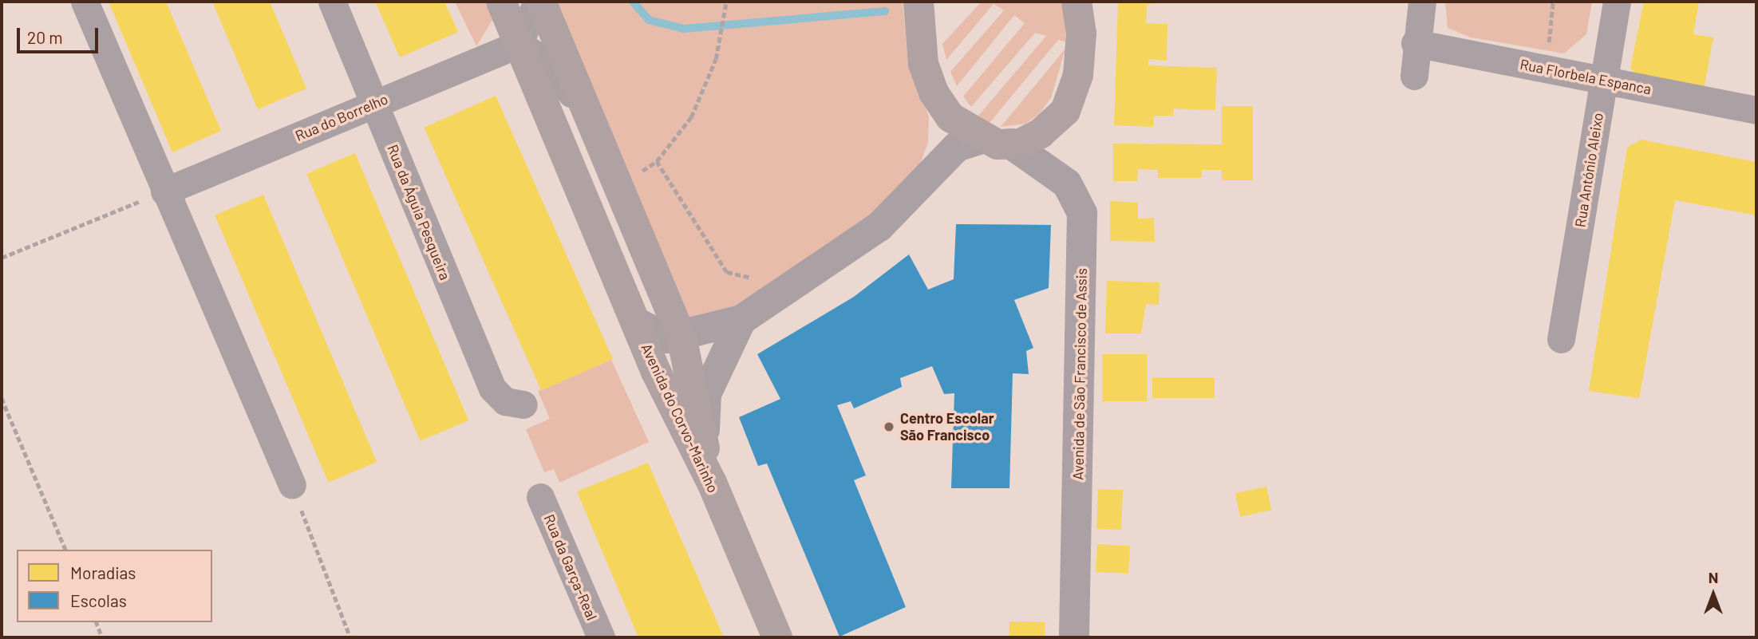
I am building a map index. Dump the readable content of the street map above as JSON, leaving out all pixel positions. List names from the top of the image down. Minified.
{"streets":{"main road":["Avenida de São Francisco de Assis","Avenida do Corvo-Marinho"],"street":["Rua Florbela Espanca","Rua do Borrelho","Rua António Aleixo","Rua da Águia Pesqueira","Rua da Garça-Real"]},"crossings":[["Rua Florbela Espanca","Rua António Aleixo"],["Rua do Borrelho","Rua da Águia Pesqueira"],["Rua do Borrelho","Avenida do Corvo-Marinho"]],"places":["Centro Escolar São Francisco"],"legend":["Moradias","Escolas"],"scale_bar":"20 m","north":"top"}
